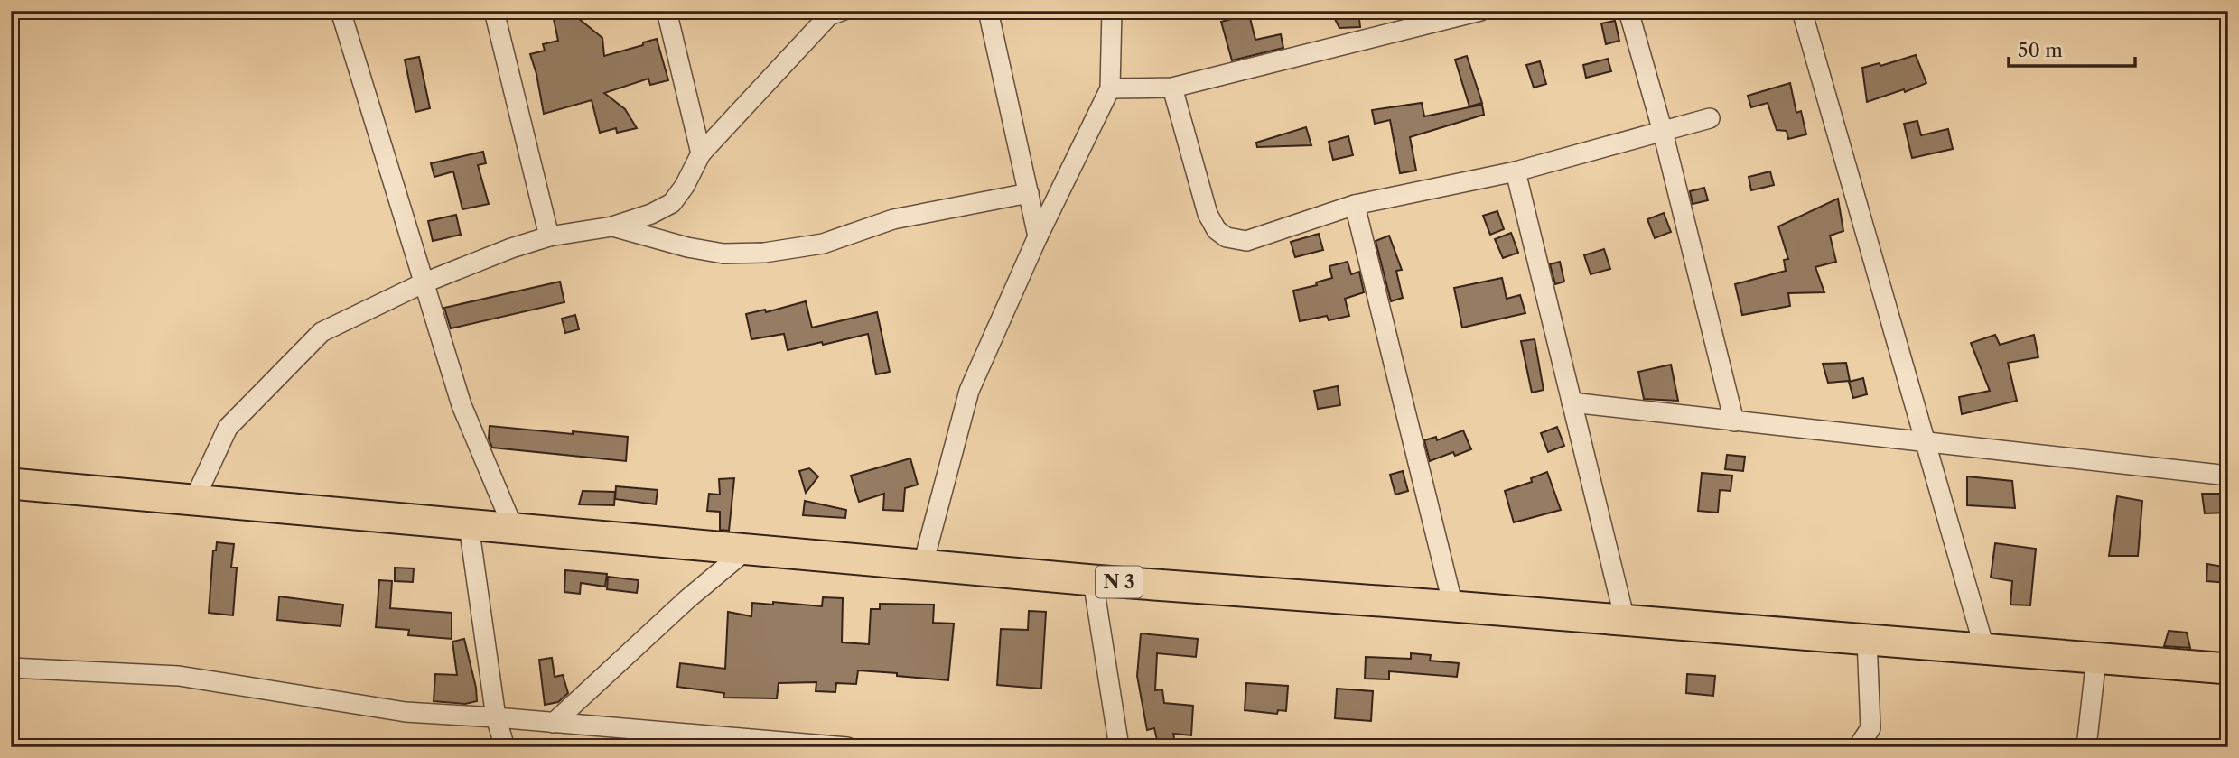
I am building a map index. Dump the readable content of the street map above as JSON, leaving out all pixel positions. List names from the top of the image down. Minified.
{"streets":{"main road":["N 3"]},"scale_bar":"50 m"}
